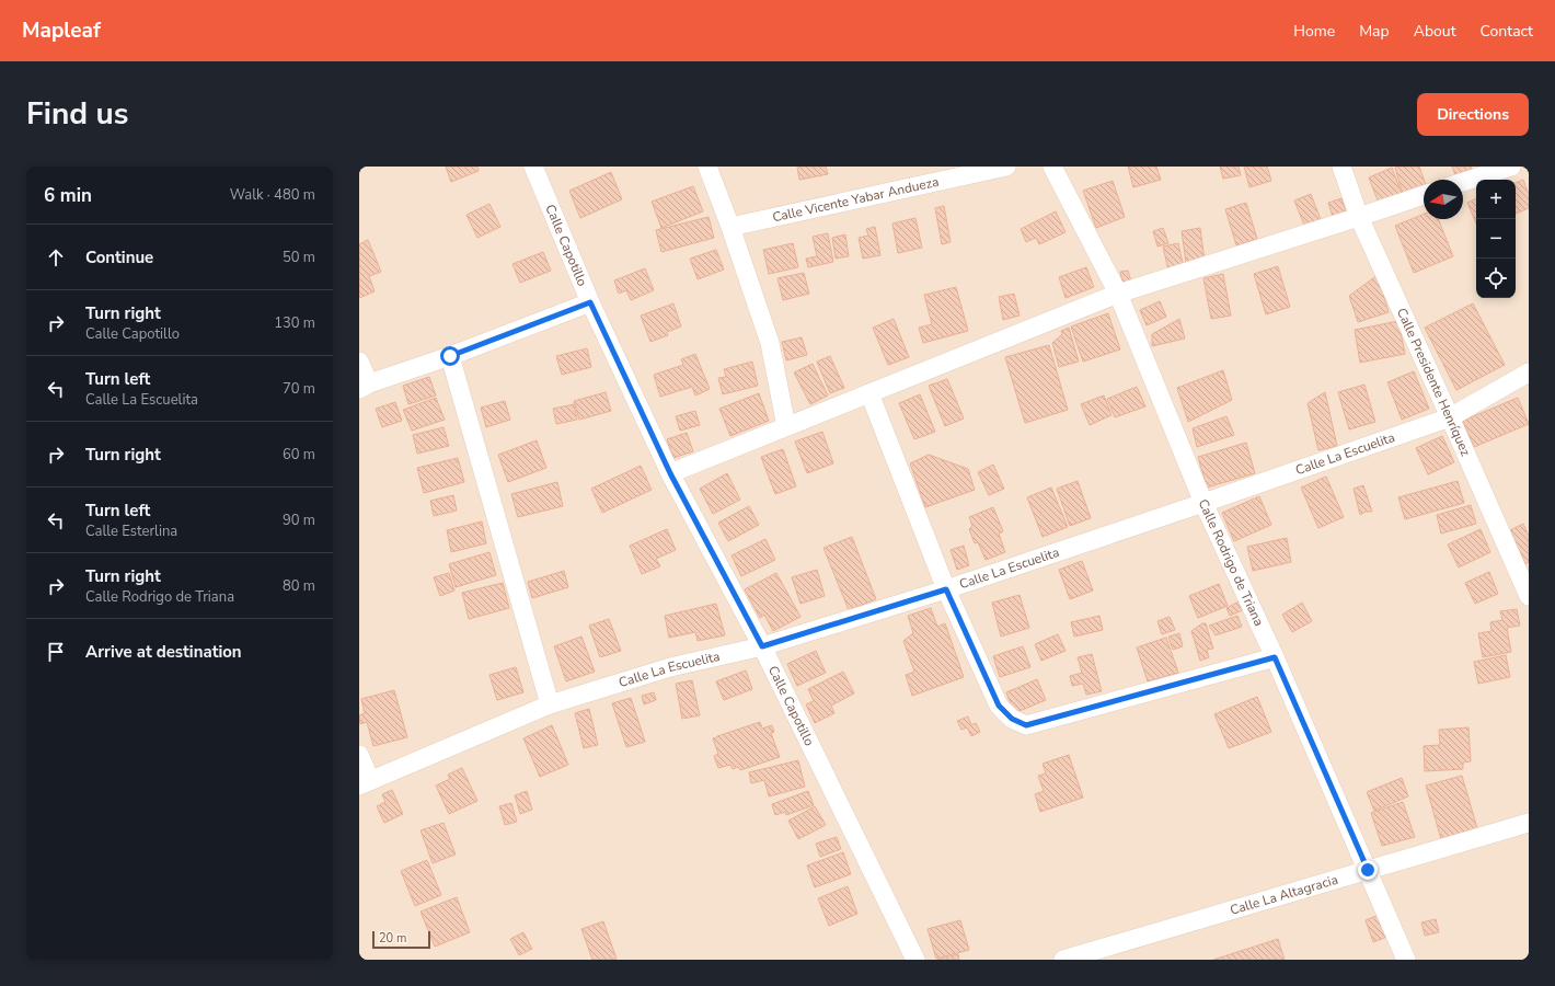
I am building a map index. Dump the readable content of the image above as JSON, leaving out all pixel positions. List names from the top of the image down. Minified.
{"streets":{"street":["Calle Vicente Yabar Andueza","Calle Capotillo","Calle Presidente Henríquez","Calle La Escuelita","Calle Rodrigo de Triana","Calle La Altagracia"]},"crossings":[["Calle Capotillo","Calle La Escuelita"],["Calle Presidente Henríquez","Calle La Escuelita"],["Calle La Escuelita","Calle Rodrigo de Triana"],["Calle Rodrigo de Triana","Calle La Altagracia"]],"scale_bar":"20 m","north":"left","page":{"header":"Mapleaf","nav":["Home","Map","About","Contact"],"title":"Find us","buttons":"Directions","heading":["6 min","Walk · 480 m"],"map_buttons":["+","−"],"list":[["Continue","50 m"],["Turn right","Calle Capotillo","130 m"],["Turn left","Calle La Escuelita","70 m"],["Turn right","60 m"],["Turn left","Calle Esterlina","90 m"],["Turn right","Calle Rodrigo de Triana","80 m"],"Arrive at destination"],"scale":"20 m"}}
